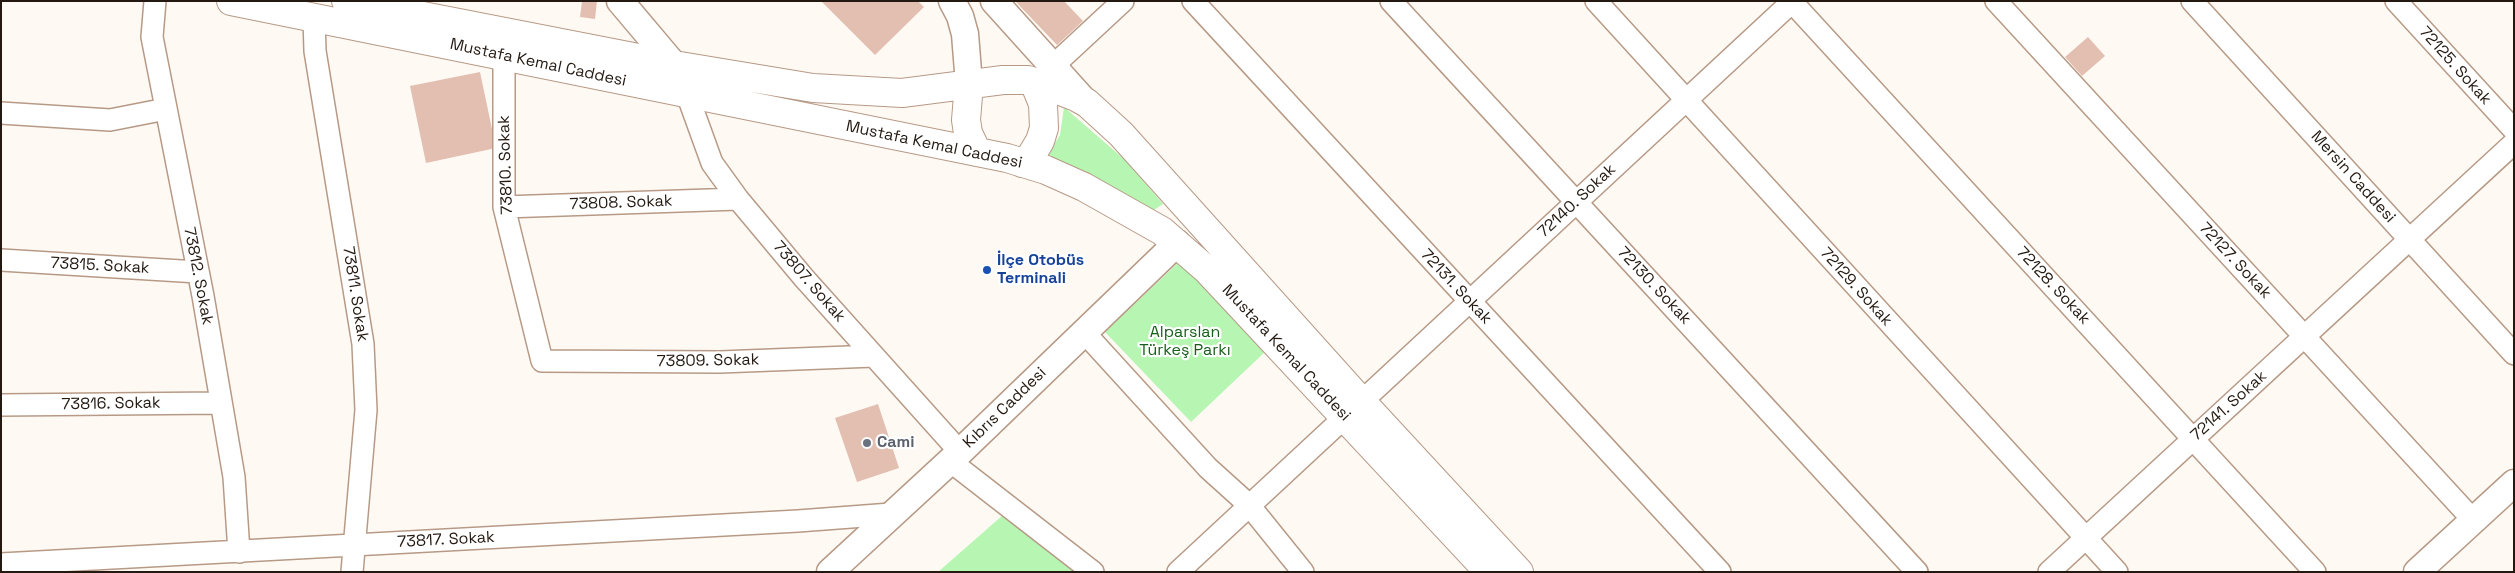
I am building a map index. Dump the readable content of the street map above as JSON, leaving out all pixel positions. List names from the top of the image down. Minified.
{"streets":{"main road":["Mustafa Kemal Caddesi"],"street":["72125. Sokak","73810. Sokak","Mersin Caddesi","72140. Sokak","73808. Sokak","72127. Sokak","73815. Sokak","73812. Sokak","73807. Sokak","72130. Sokak","72128. Sokak","72131. Sokak","72129. Sokak","73811. Sokak","73809. Sokak","73816. Sokak","72141. Sokak","Kıbrıs Caddesi","73817. Sokak"]},"crossings":[["Mustafa Kemal Caddesi","73810. Sokak"],["Mustafa Kemal Caddesi","72140. Sokak"],["Mustafa Kemal Caddesi","73807. Sokak"],["Mustafa Kemal Caddesi","73811. Sokak"],["Mustafa Kemal Caddesi","Kıbrıs Caddesi"],["73810. Sokak","73808. Sokak"],["73810. Sokak","73809. Sokak"],["Mersin Caddesi","72141. Sokak"],["72140. Sokak","72130. Sokak"],["72140. Sokak","72128. Sokak"],["72140. Sokak","72131. Sokak"],["72140. Sokak","72129. Sokak"],["73808. Sokak","73807. Sokak"],["72127. Sokak","72141. Sokak"],["73815. Sokak","73812. Sokak"],["73812. Sokak","73816. Sokak"],["73812. Sokak","73817. Sokak"],["73807. Sokak","73809. Sokak"],["73807. Sokak","Kıbrıs Caddesi"],["72128. Sokak","72141. Sokak"],["72129. Sokak","72141. Sokak"],["73811. Sokak","73817. Sokak"],["Kıbrıs Caddesi","73817. Sokak"]],"parks":["Alparslan Türkeş Parkı"],"places":["İlçe Otobüs Terminali","Cami"]}
